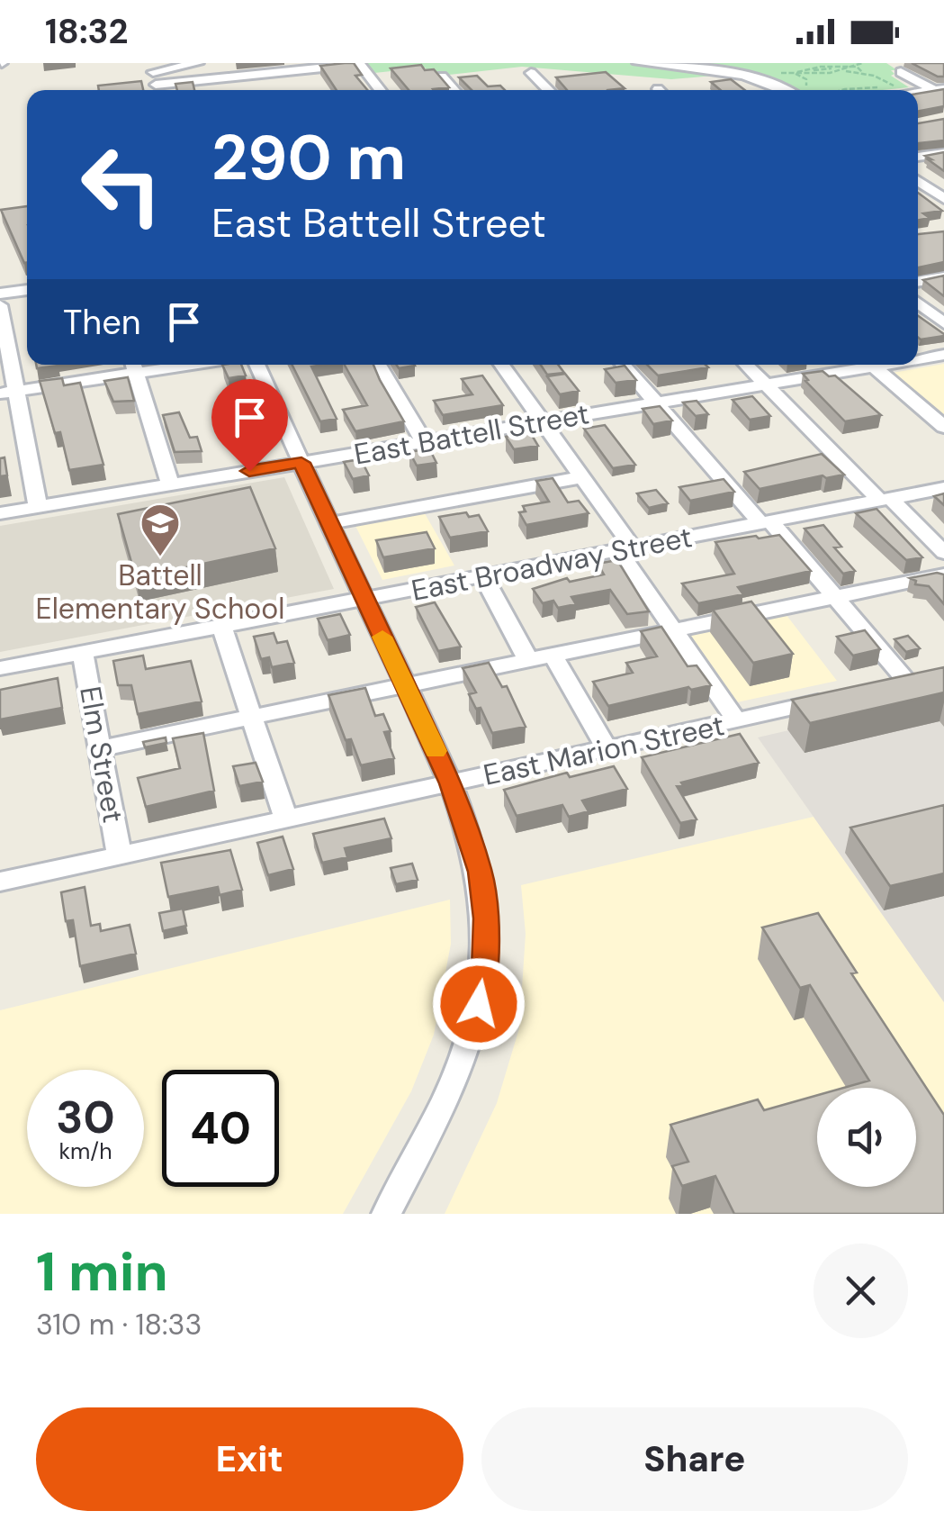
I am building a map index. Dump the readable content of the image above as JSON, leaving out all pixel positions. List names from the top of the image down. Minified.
{"streets":{"street":["East Battell Street","East Broadway Street","East Marion Street","Elm Street"]},"crossings":[["East Broadway Street","Elm Street"],["East Marion Street","Elm Street"]],"places":{"school or university":["Battell Elementary School"]},"page":{"status":"18:32","turn":["290 m","East Battell Street"],"then":"Then","speed":"30 km/h","limit":"40","heading":["1 min","310 m · 18:33"],"buttons":["Exit","Share"]}}
